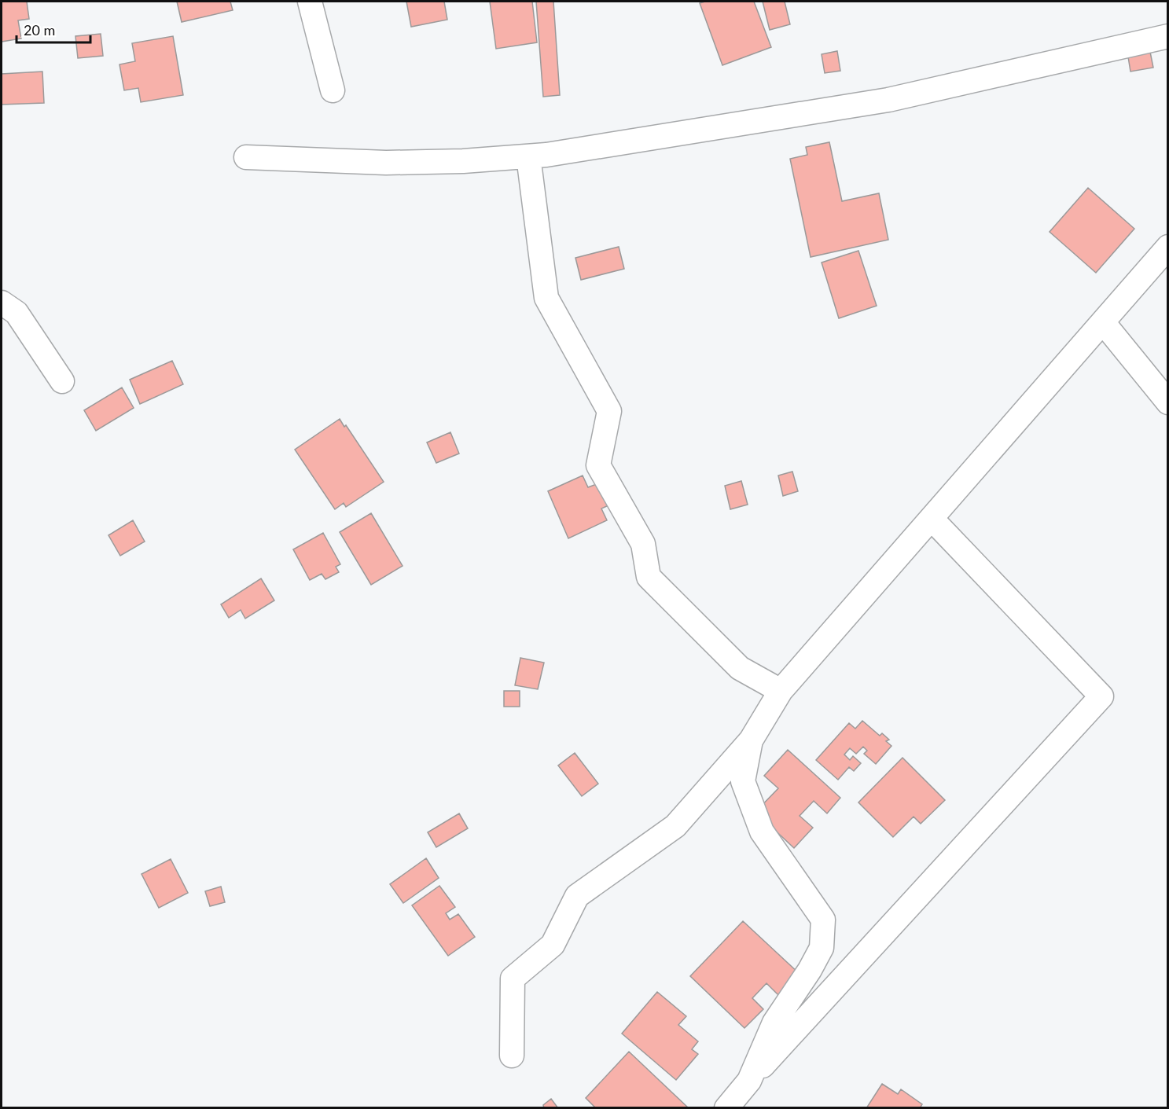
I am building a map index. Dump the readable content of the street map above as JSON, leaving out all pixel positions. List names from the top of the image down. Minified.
{"scale_bar":"20 m"}
